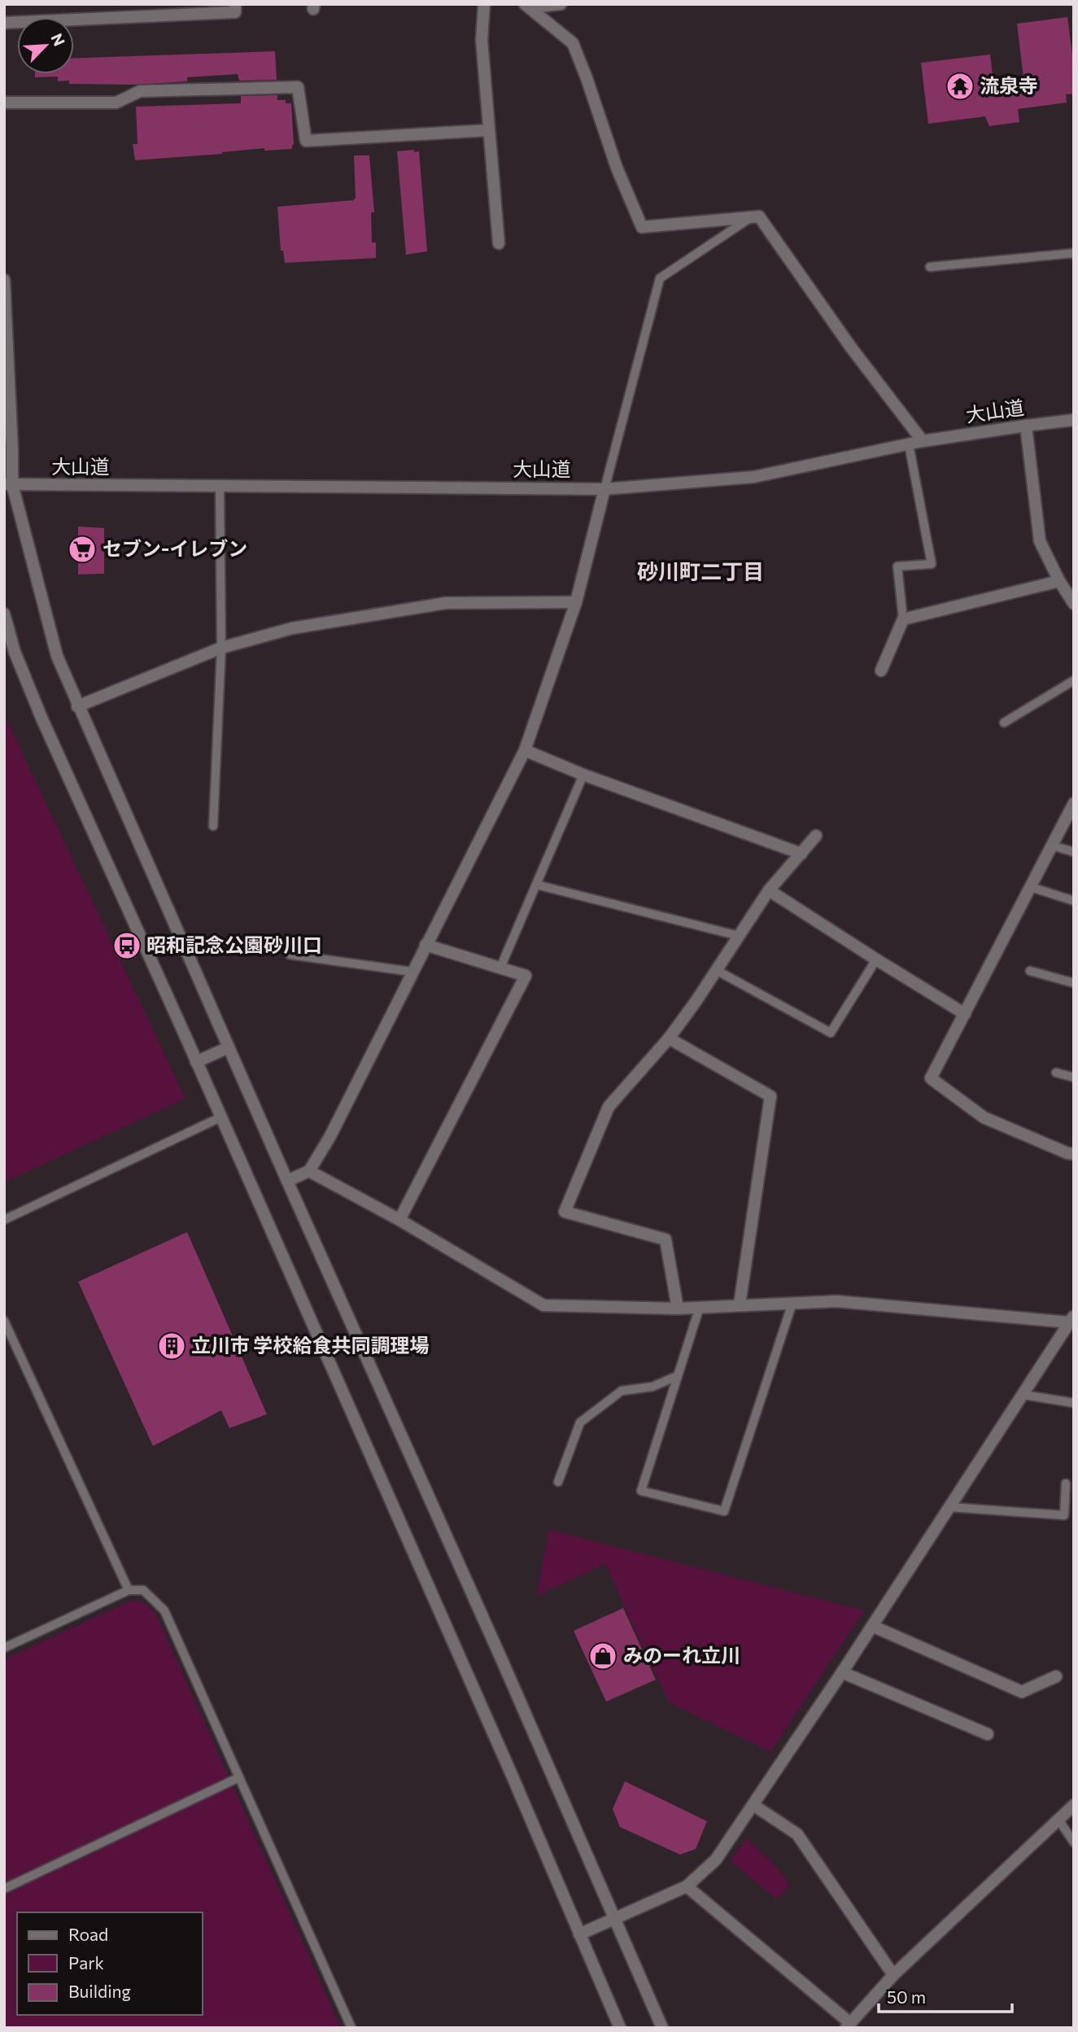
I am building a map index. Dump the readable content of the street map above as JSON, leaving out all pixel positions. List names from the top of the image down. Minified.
{"streets":{"street":["大山道"]},"districts":["砂川町二丁目"],"places":{"temple":["流泉寺"],"supermarket":["セブン-イレブン"],"bus stop":["昭和記念公園砂川口"],"building":["立川市 学校給食共同調理場"],"shop":["みのーれ立川"]},"legend":["Road","Park","Building"],"scale_bar":"50 m","north":"top right"}
